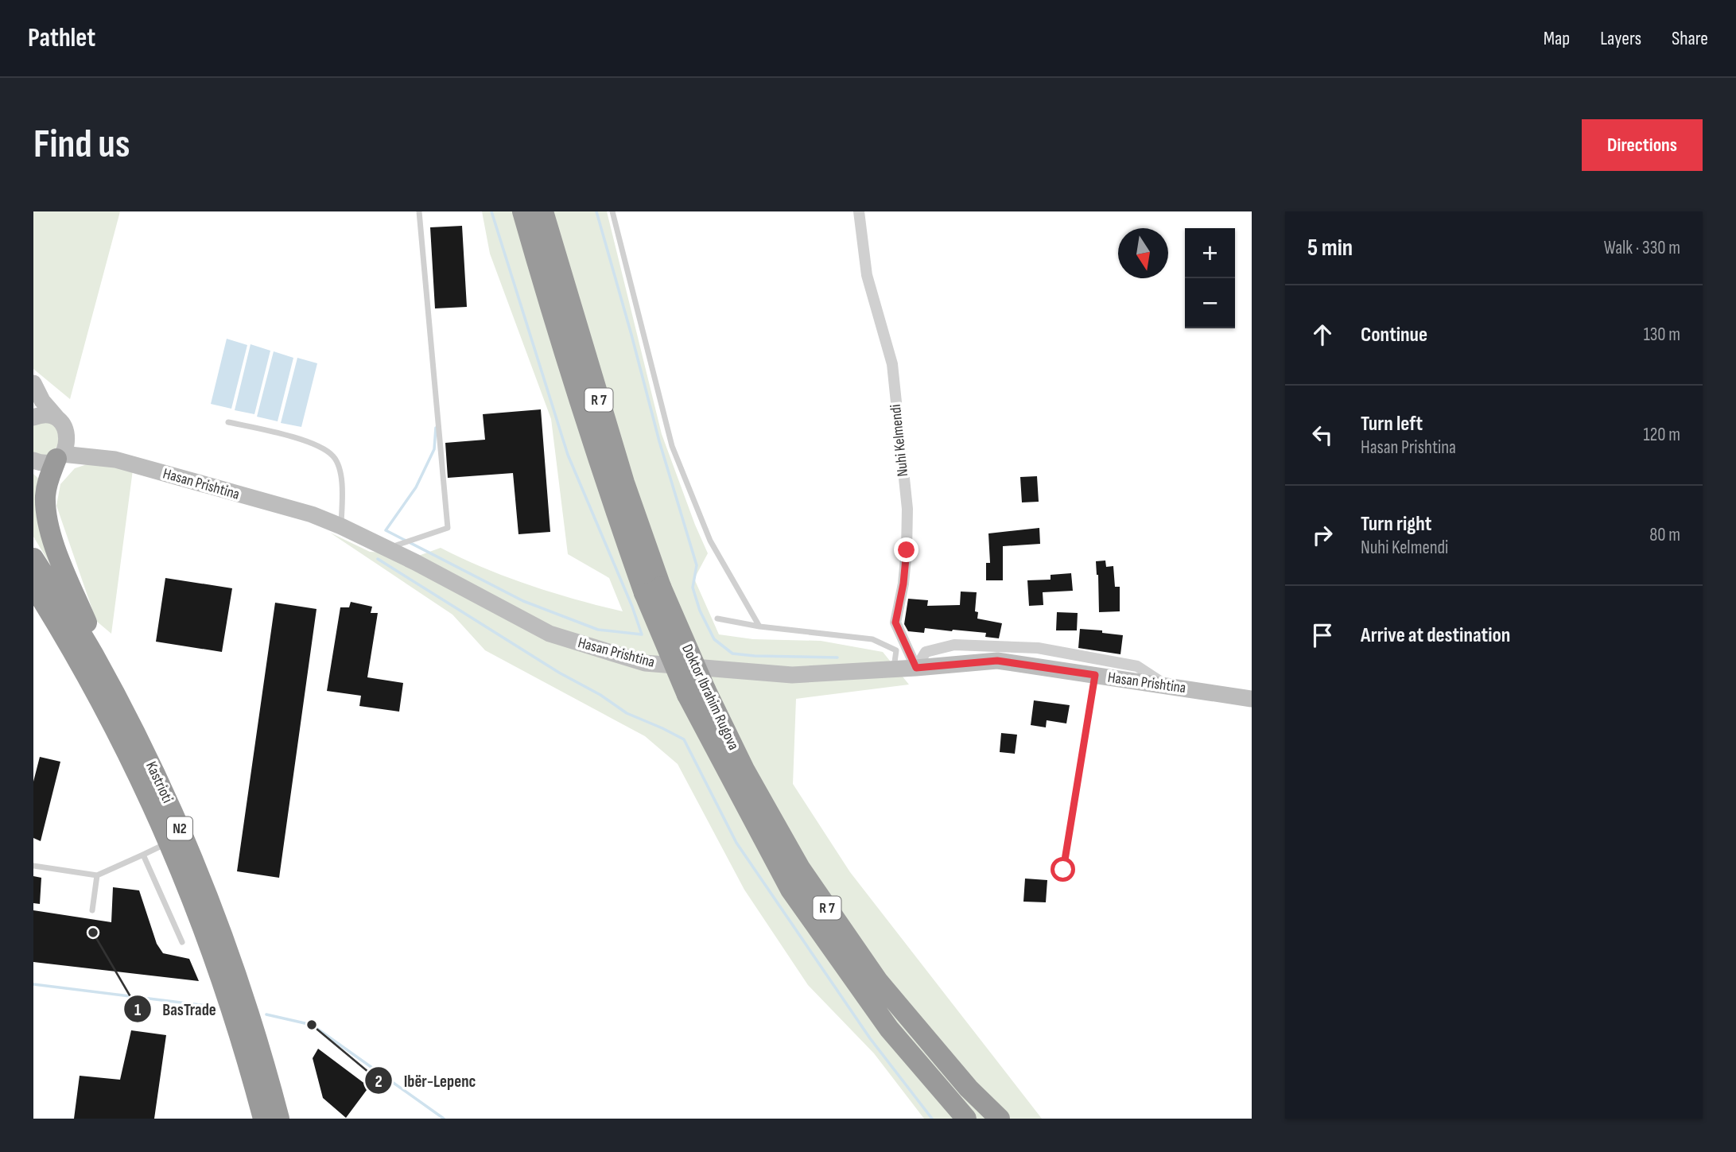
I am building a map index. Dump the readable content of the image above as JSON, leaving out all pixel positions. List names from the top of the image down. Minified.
{"streets":{"highway":["R 7","Doktor Ibrahim Rugova","Kastrioti","N2"],"main road":["Hasan Prishtina"],"street":["Nuhi Kelmendi"]},"crossings":[["Nuhi Kelmendi","Hasan Prishtina"]],"places":["BasTrade","Ibër-Lepenc"],"north":"bottom","page":{"header":"Pathlet","nav":["Map","Layers","Share"],"buttons":"Directions","title":"Find us","heading":["5 min","Walk · 330 m"],"map_buttons":["+","−"],"list":[["Continue","130 m"],["Turn left","Hasan Prishtina","120 m"],["Turn right","Nuhi Kelmendi","80 m"],"Arrive at destination"]}}
